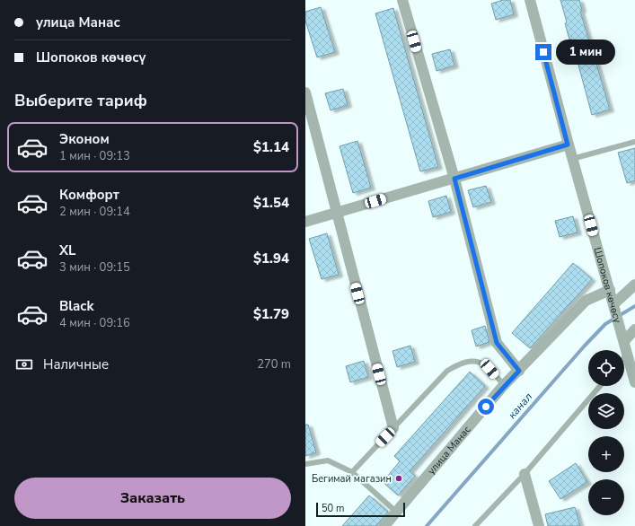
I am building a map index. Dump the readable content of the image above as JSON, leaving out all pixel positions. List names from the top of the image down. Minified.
{"streets":{"street":["Шопоков көчөсү","улица Манас"]},"crossings":[["Шопоков көчөсү","улица Манас"]],"water":["канал"],"places":["Бегимай магазин"],"scale_bar":"50 m","page":{"banner":["улица Манас","Шопоков көчөсү"],"bubble":"1 мин","heading":"Выберите тариф","list":[{"name":"Эконом","note":"1 мин · 09:13","value":"$1.14"},{"name":"Комфорт","note":"2 мин · 09:14","value":"$1.54"},{"name":"XL","note":"3 мин · 09:15","value":"$1.94"},{"name":"Black","note":"4 мин · 09:16","value":"$1.79"}],"pay":["Наличные","270 m"],"map_buttons":["+","−"],"buttons":"Заказать","scale":"50 m"}}
